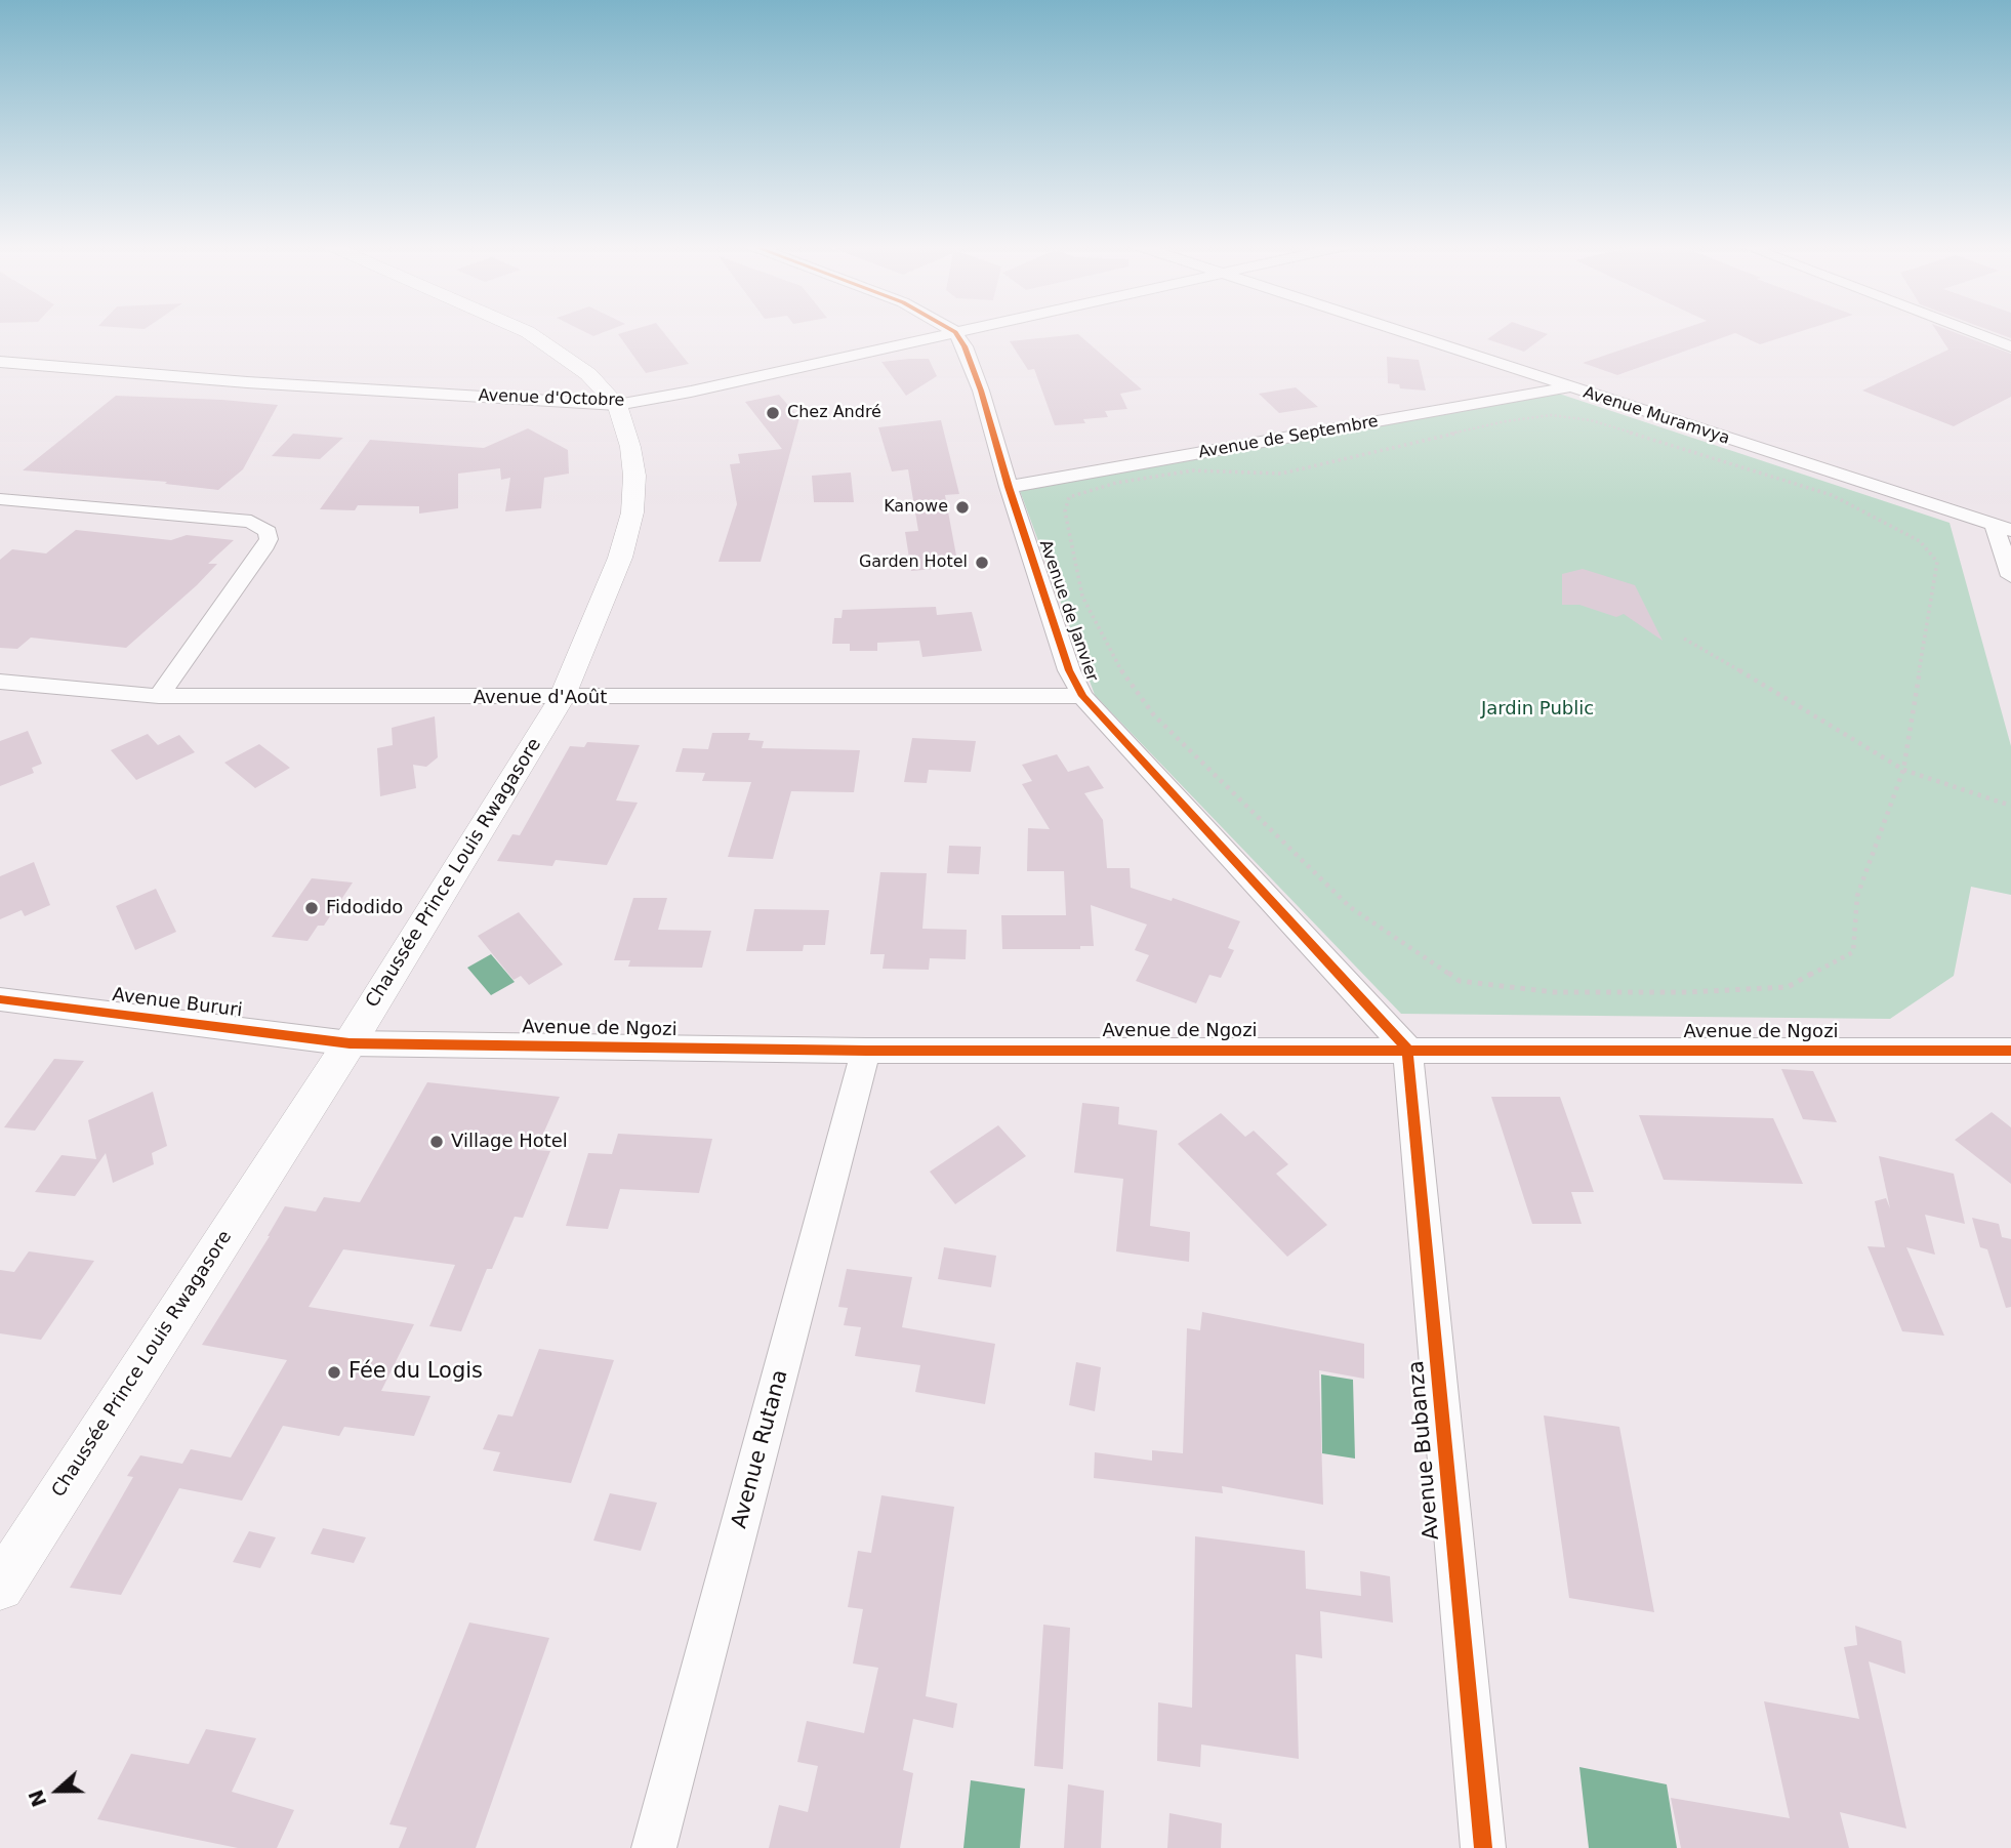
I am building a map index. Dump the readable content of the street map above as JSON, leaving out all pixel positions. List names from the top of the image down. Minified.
{"streets":{"street":["Avenue d'Octobre","Avenue Muramvya","Avenue de Septembre","Avenue de Janvier","Avenue d'Août","Chaussée Prince Louis Rwagasore","Avenue Bururi","Avenue de Ngozi","Avenue Rutana","Avenue Bubanza"]},"crossings":[["Avenue d'Octobre","Avenue de Janvier"],["Avenue d'Octobre","Chaussée Prince Louis Rwagasore"],["Avenue Muramvya","Avenue de Septembre"],["Avenue de Septembre","Avenue de Janvier"],["Avenue de Janvier","Avenue d'Août"],["Avenue de Janvier","Avenue de Ngozi"],["Avenue de Janvier","Avenue Bubanza"],["Avenue d'Août","Chaussée Prince Louis Rwagasore"],["Chaussée Prince Louis Rwagasore","Avenue Bururi"],["Chaussée Prince Louis Rwagasore","Avenue de Ngozi"],["Avenue Bururi","Avenue de Ngozi"],["Avenue de Ngozi","Avenue Rutana"],["Avenue de Ngozi","Avenue Bubanza"]],"parks":["Jardin Public"],"places":["Chez André","Kanowe","Garden Hotel","Fidodido","Village Hotel","Fée du Logis"],"north":"left"}
